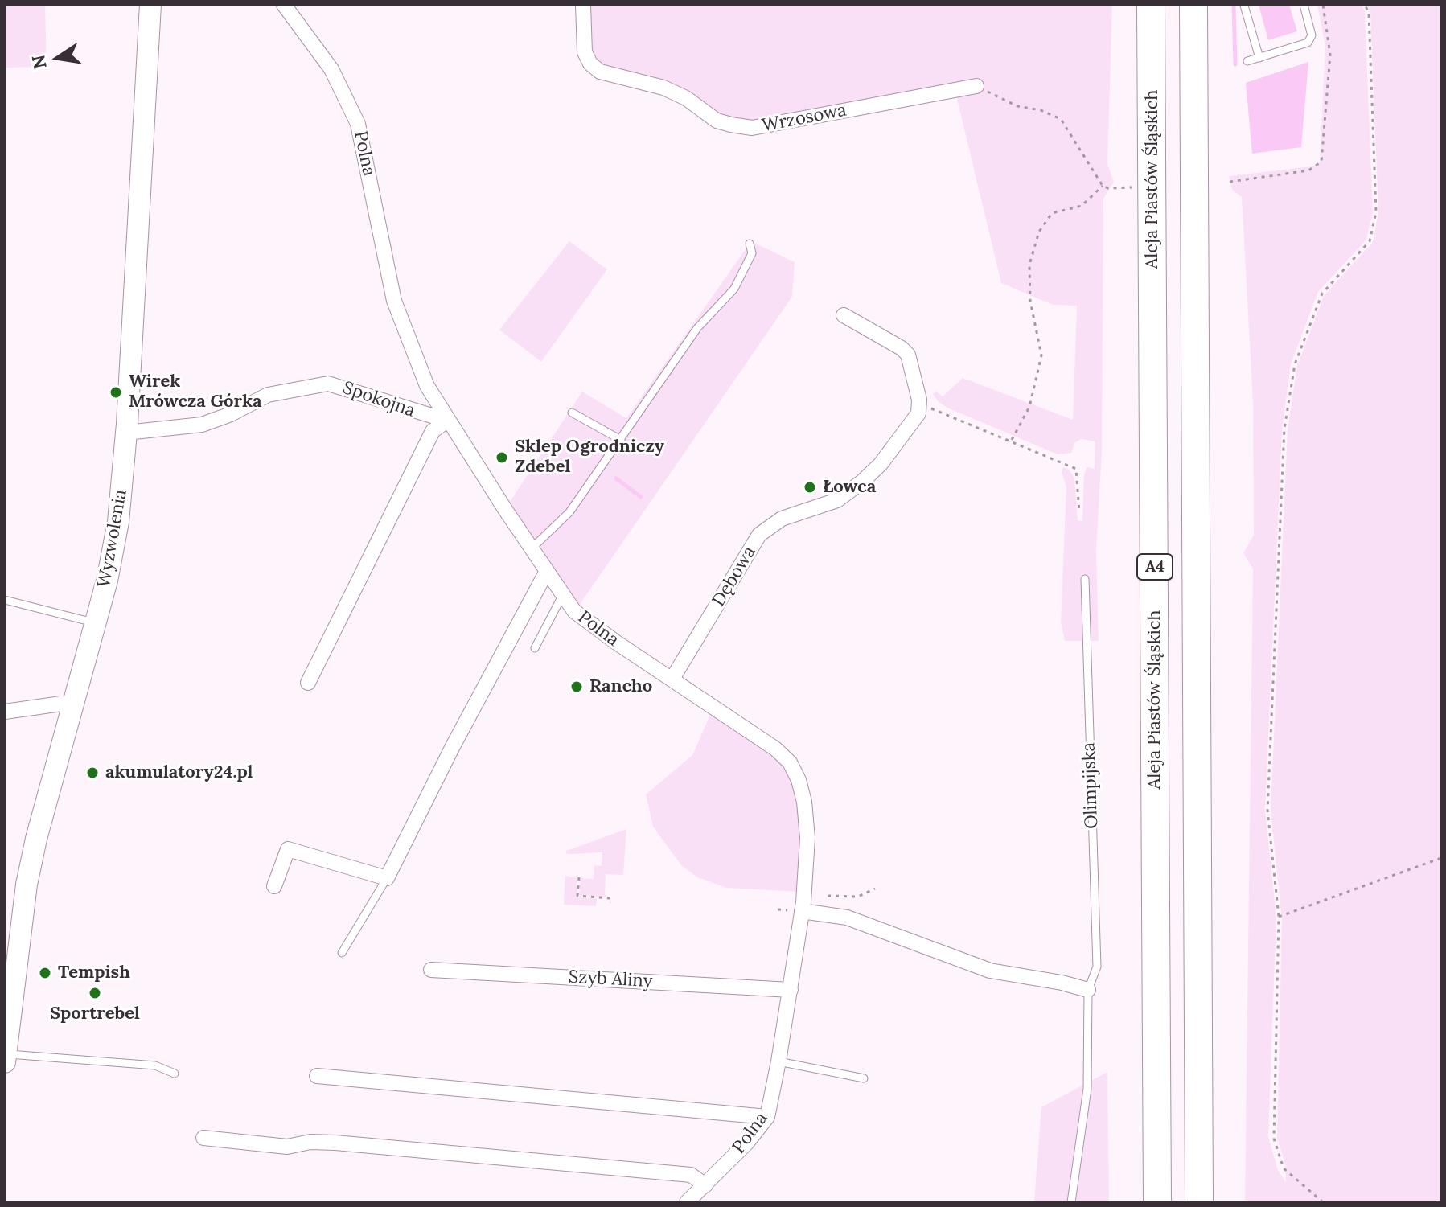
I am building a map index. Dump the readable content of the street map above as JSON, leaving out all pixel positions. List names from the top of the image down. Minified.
{"streets":{"highway":["Aleja Piastów Śląskich","A4"],"street":["Wrzosowa","Polna","Spokojna","Wyzwolenia","Dębowa","Szyb Aliny"],"lane":["Olimpijska"]},"crossings":[["Polna","Spokojna"],["Polna","Dębowa"],["Polna","Szyb Aliny"],["Spokojna","Wyzwolenia"]],"places":["Wirek Mrówcza Górka","Sklep Ogrodniczy Zdebel","Łowca","Rancho","akumulatory24.pl","Tempish","Sportrebel"],"north":"left"}
